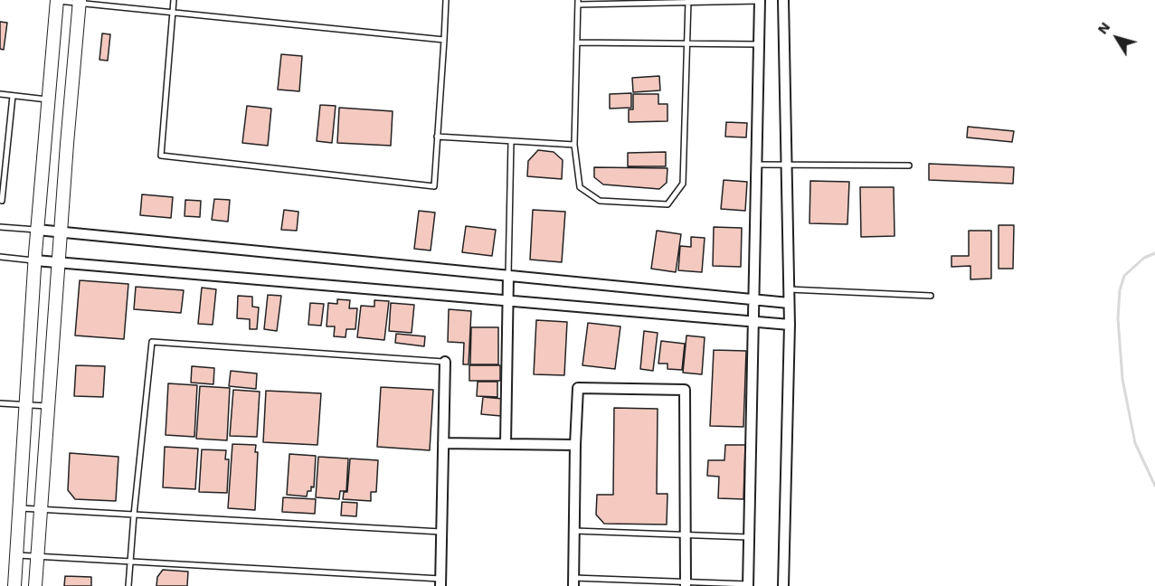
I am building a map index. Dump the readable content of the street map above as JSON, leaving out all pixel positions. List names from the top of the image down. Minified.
{"north":"top left"}
